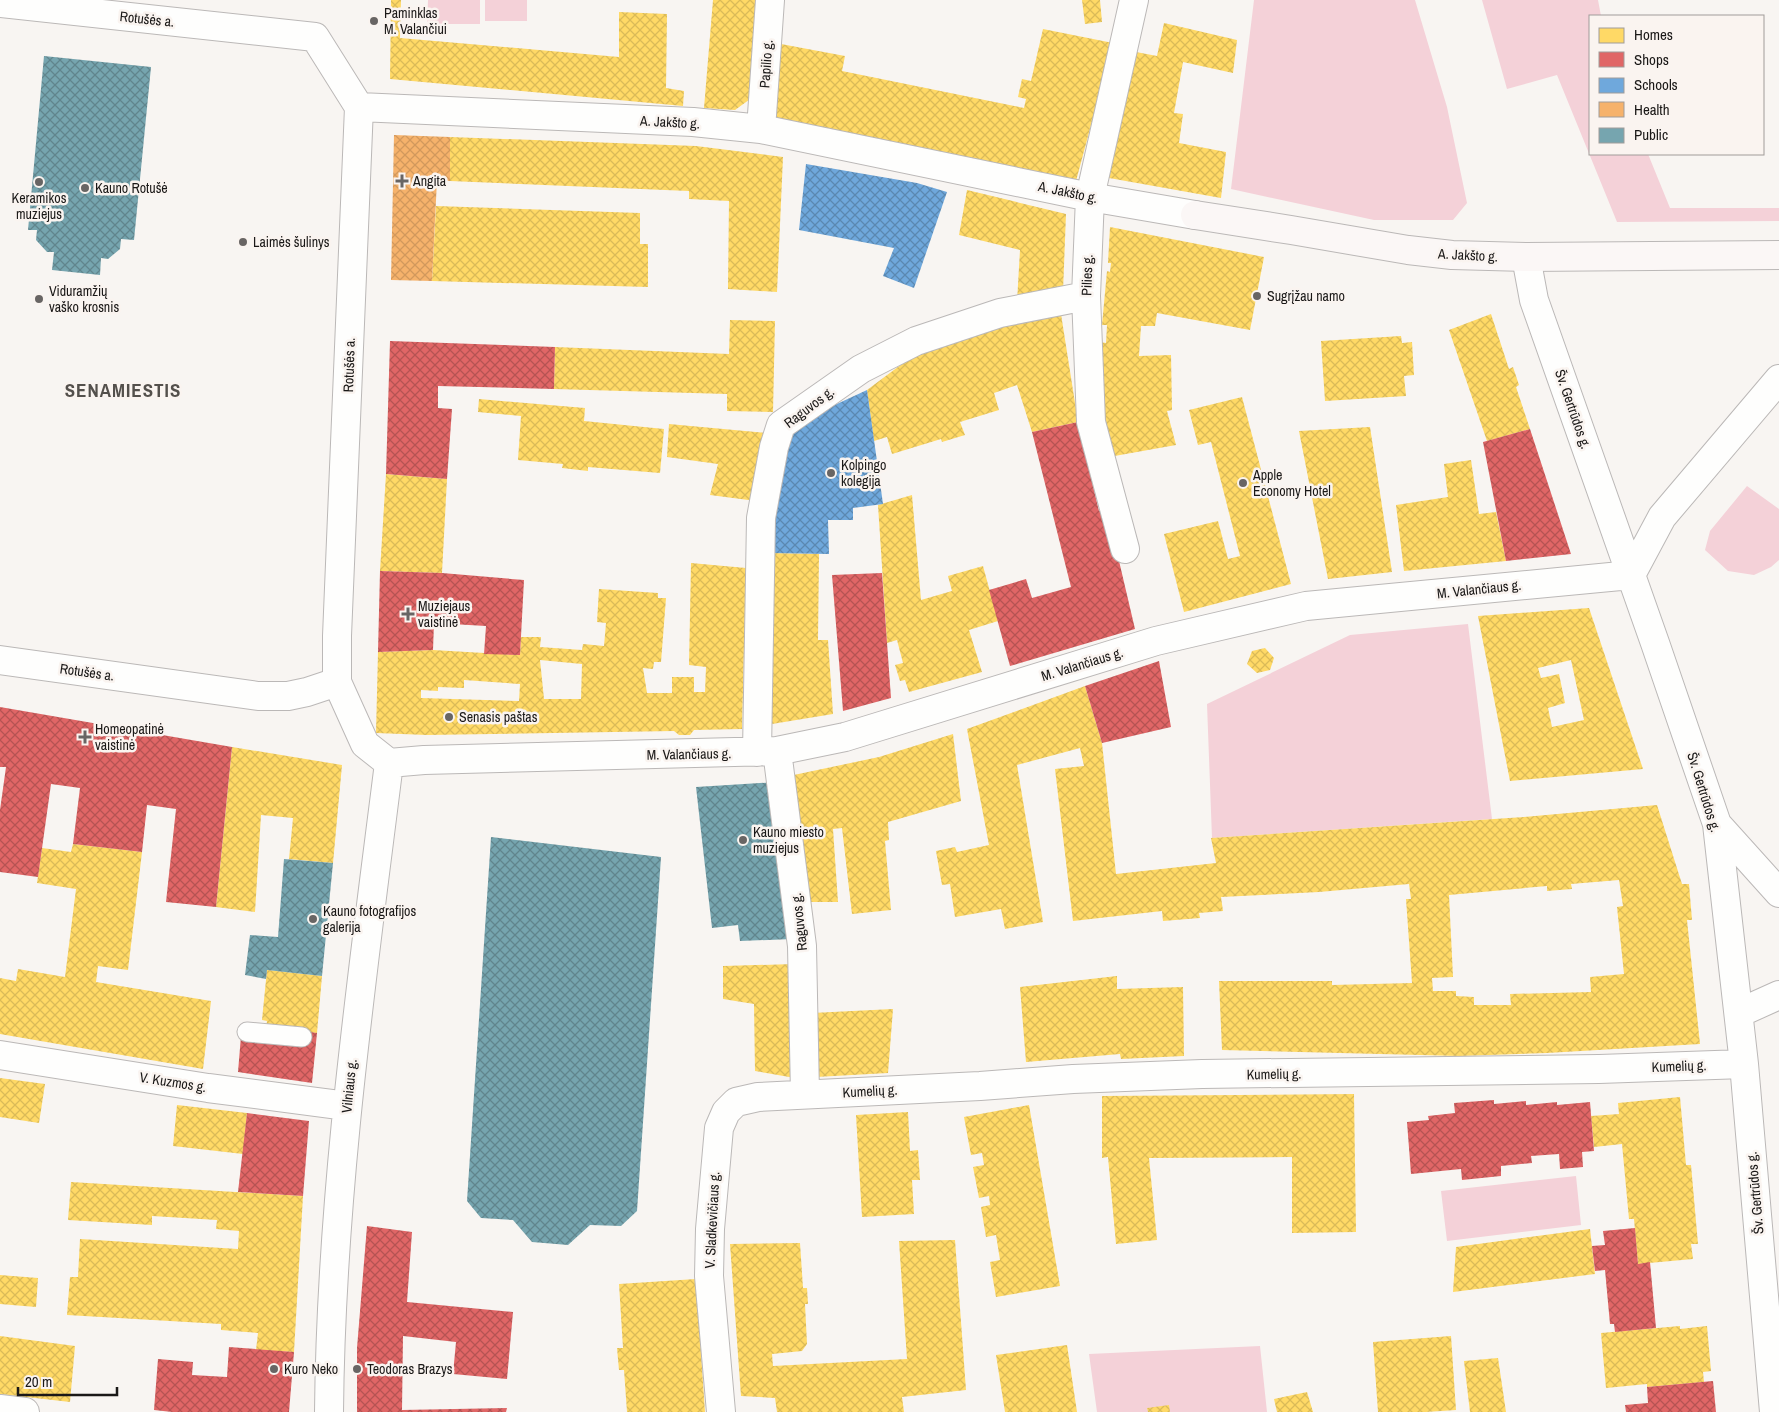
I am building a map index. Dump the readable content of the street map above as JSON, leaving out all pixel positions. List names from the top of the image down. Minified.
{"streets":{"street":["Rotušės a.","Papilio g.","A. Jakšto g.","Pilies g.","Raguvos g.","Šv. Gertrūdos g.","M. Valančiaus g.","Kumelių g.","V. Kuzmos g.","Vilniaus g.","V. Sladkevičiaus g."]},"crossings":[["Rotušės a.","A. Jakšto g."],["Papilio g.","A. Jakšto g."],["A. Jakšto g.","Pilies g."],["A. Jakšto g.","Šv. Gertrūdos g."],["Pilies g.","Raguvos g."],["Raguvos g.","M. Valančiaus g."],["Raguvos g.","Kumelių g."],["Raguvos g.","V. Sladkevičiaus g."],["Šv. Gertrūdos g.","M. Valančiaus g."],["Šv. Gertrūdos g.","Kumelių g."],["M. Valančiaus g.","Vilniaus g."],["Kumelių g.","V. Sladkevičiaus g."],["V. Kuzmos g.","Vilniaus g."]],"districts":["SENAMIESTIS"],"places":{"other":["Paminklas M. Valančiui","Keramikos muziejus","Kauno Rotušė","Laimės šulinys","Sugrįžau namo","Viduramžių vaško krosnis","Kolpingo kolegija","Apple Economy Hotel","Senasis paštas","Kauno miesto muziejus","Kauno fotografijos galerija","Kuro Neko","Teodoras Brazys"],"health":["Angita","Muziejaus vaistinė","Homeopatinė vaistinė"]},"legend":["Homes","Shops","Schools","Health","Public"],"scale_bar":"20 m"}
